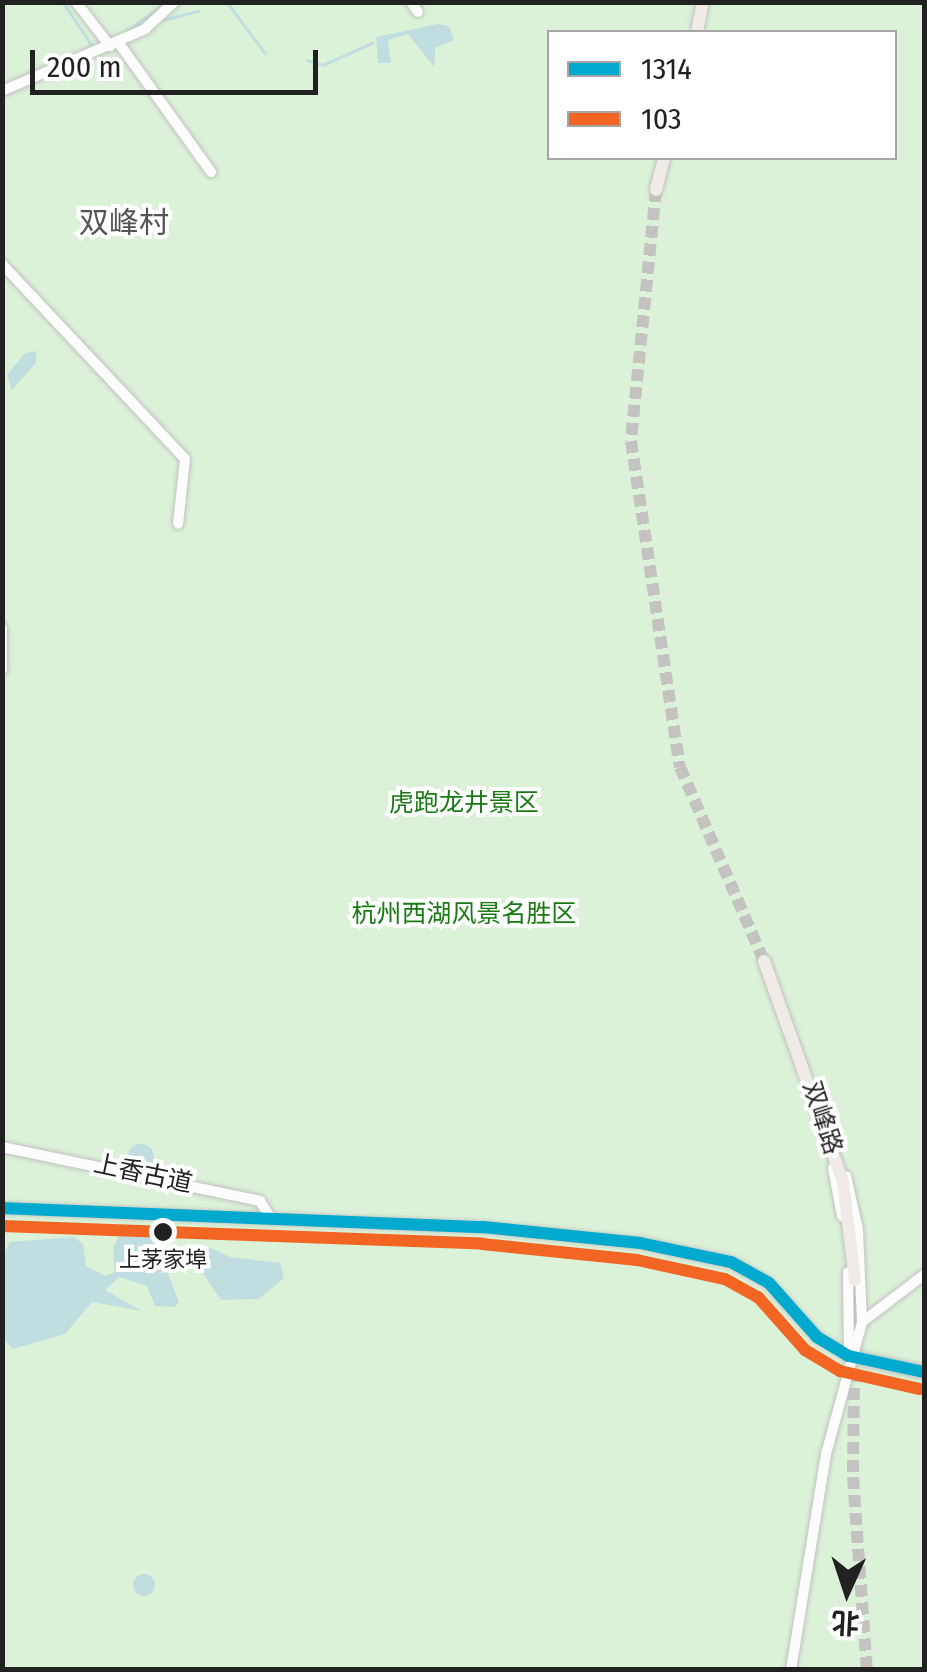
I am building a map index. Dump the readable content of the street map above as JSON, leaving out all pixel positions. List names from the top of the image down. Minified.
{"streets":{"main road":["双峰路"],"street":["上香古道"]},"districts":["双峰村"],"parks":["虎跑龙井景区","杭州西湖风景名胜区"],"places":["上茅家埠"],"lines":["transit line 1314","transit line 103"],"legend":["1314","103"],"scale_bar":"200 m","north":"bottom"}
